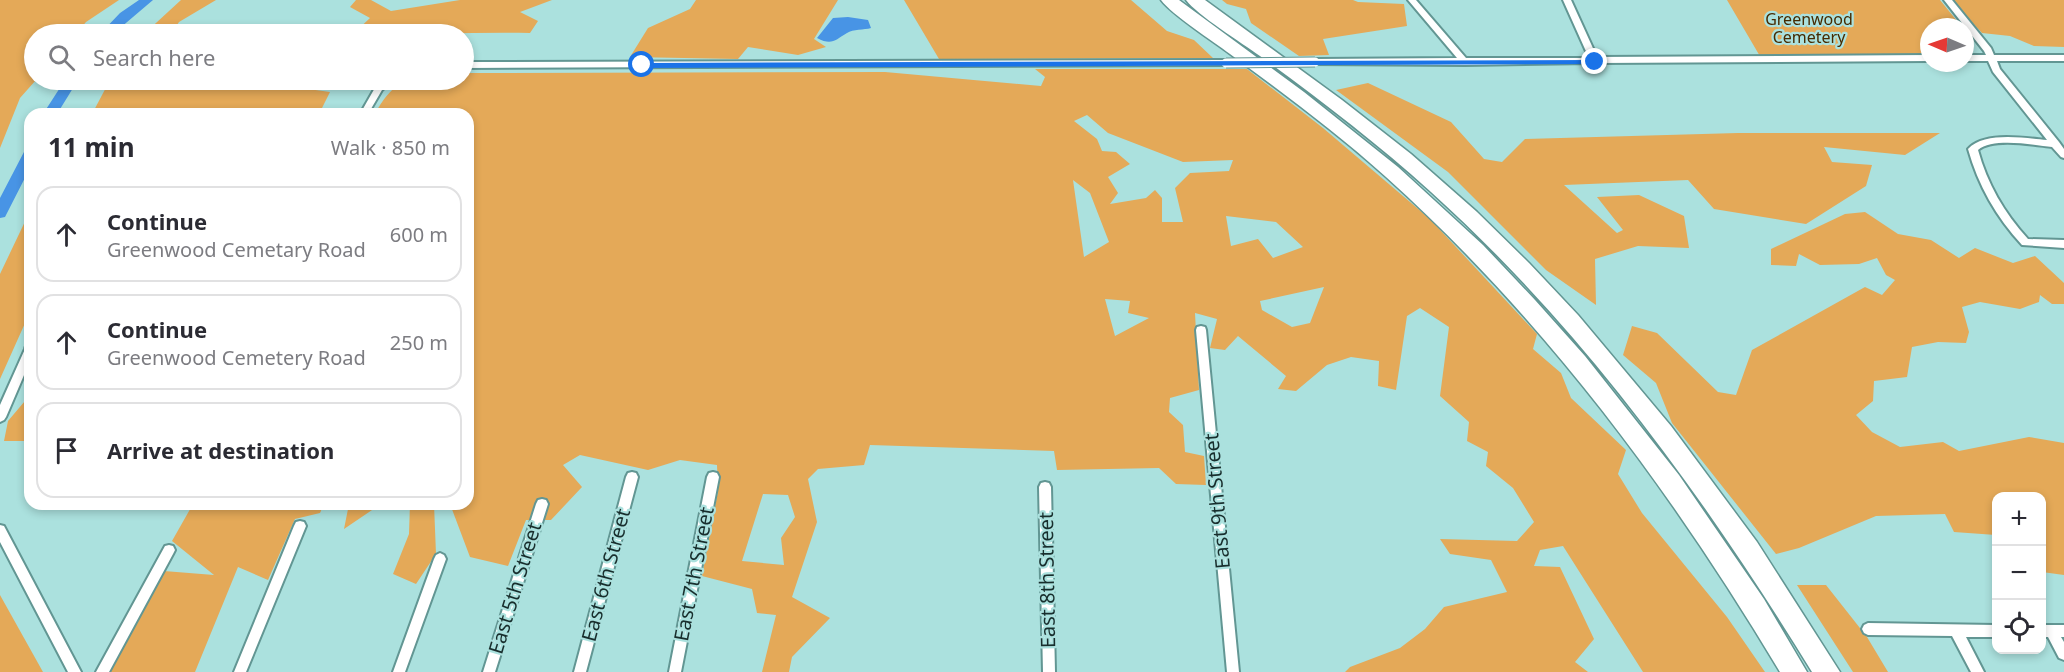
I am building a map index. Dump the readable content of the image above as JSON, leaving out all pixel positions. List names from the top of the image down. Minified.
{"streets":{"street":["East 9th Street","East 7th Street","East 6th Street","East 8th Street","East 5th Street"]},"parks":["Greenwood Cemetery"],"north":"left","page":{"search":"Search here","heading":["11 min","Walk · 850 m"],"list":[["Continue","Greenwood Cemetary Road","600 m"],["Continue","Greenwood Cemetery Road","250 m"],"Arrive at destination"],"map_buttons":["+","−"]}}
